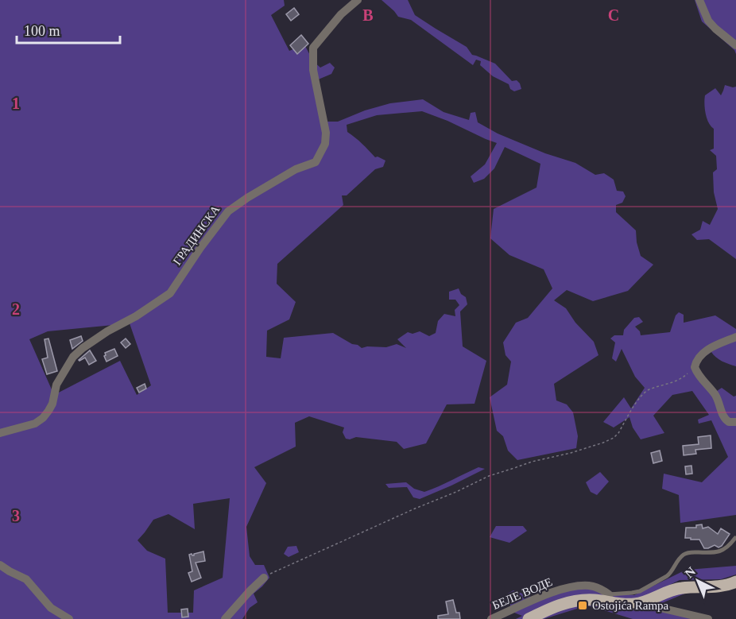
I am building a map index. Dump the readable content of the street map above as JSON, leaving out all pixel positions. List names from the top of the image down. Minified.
{"streets":{"street":["ГРАДИНСКА","БЕЛЕ ВОДЕ"]},"places":{"transit":["Ostojića Rampa"]},"scale_bar":"100 m","north":"top left","grid":{"columns":["B","C"],"rows":["1","2","3"]}}
